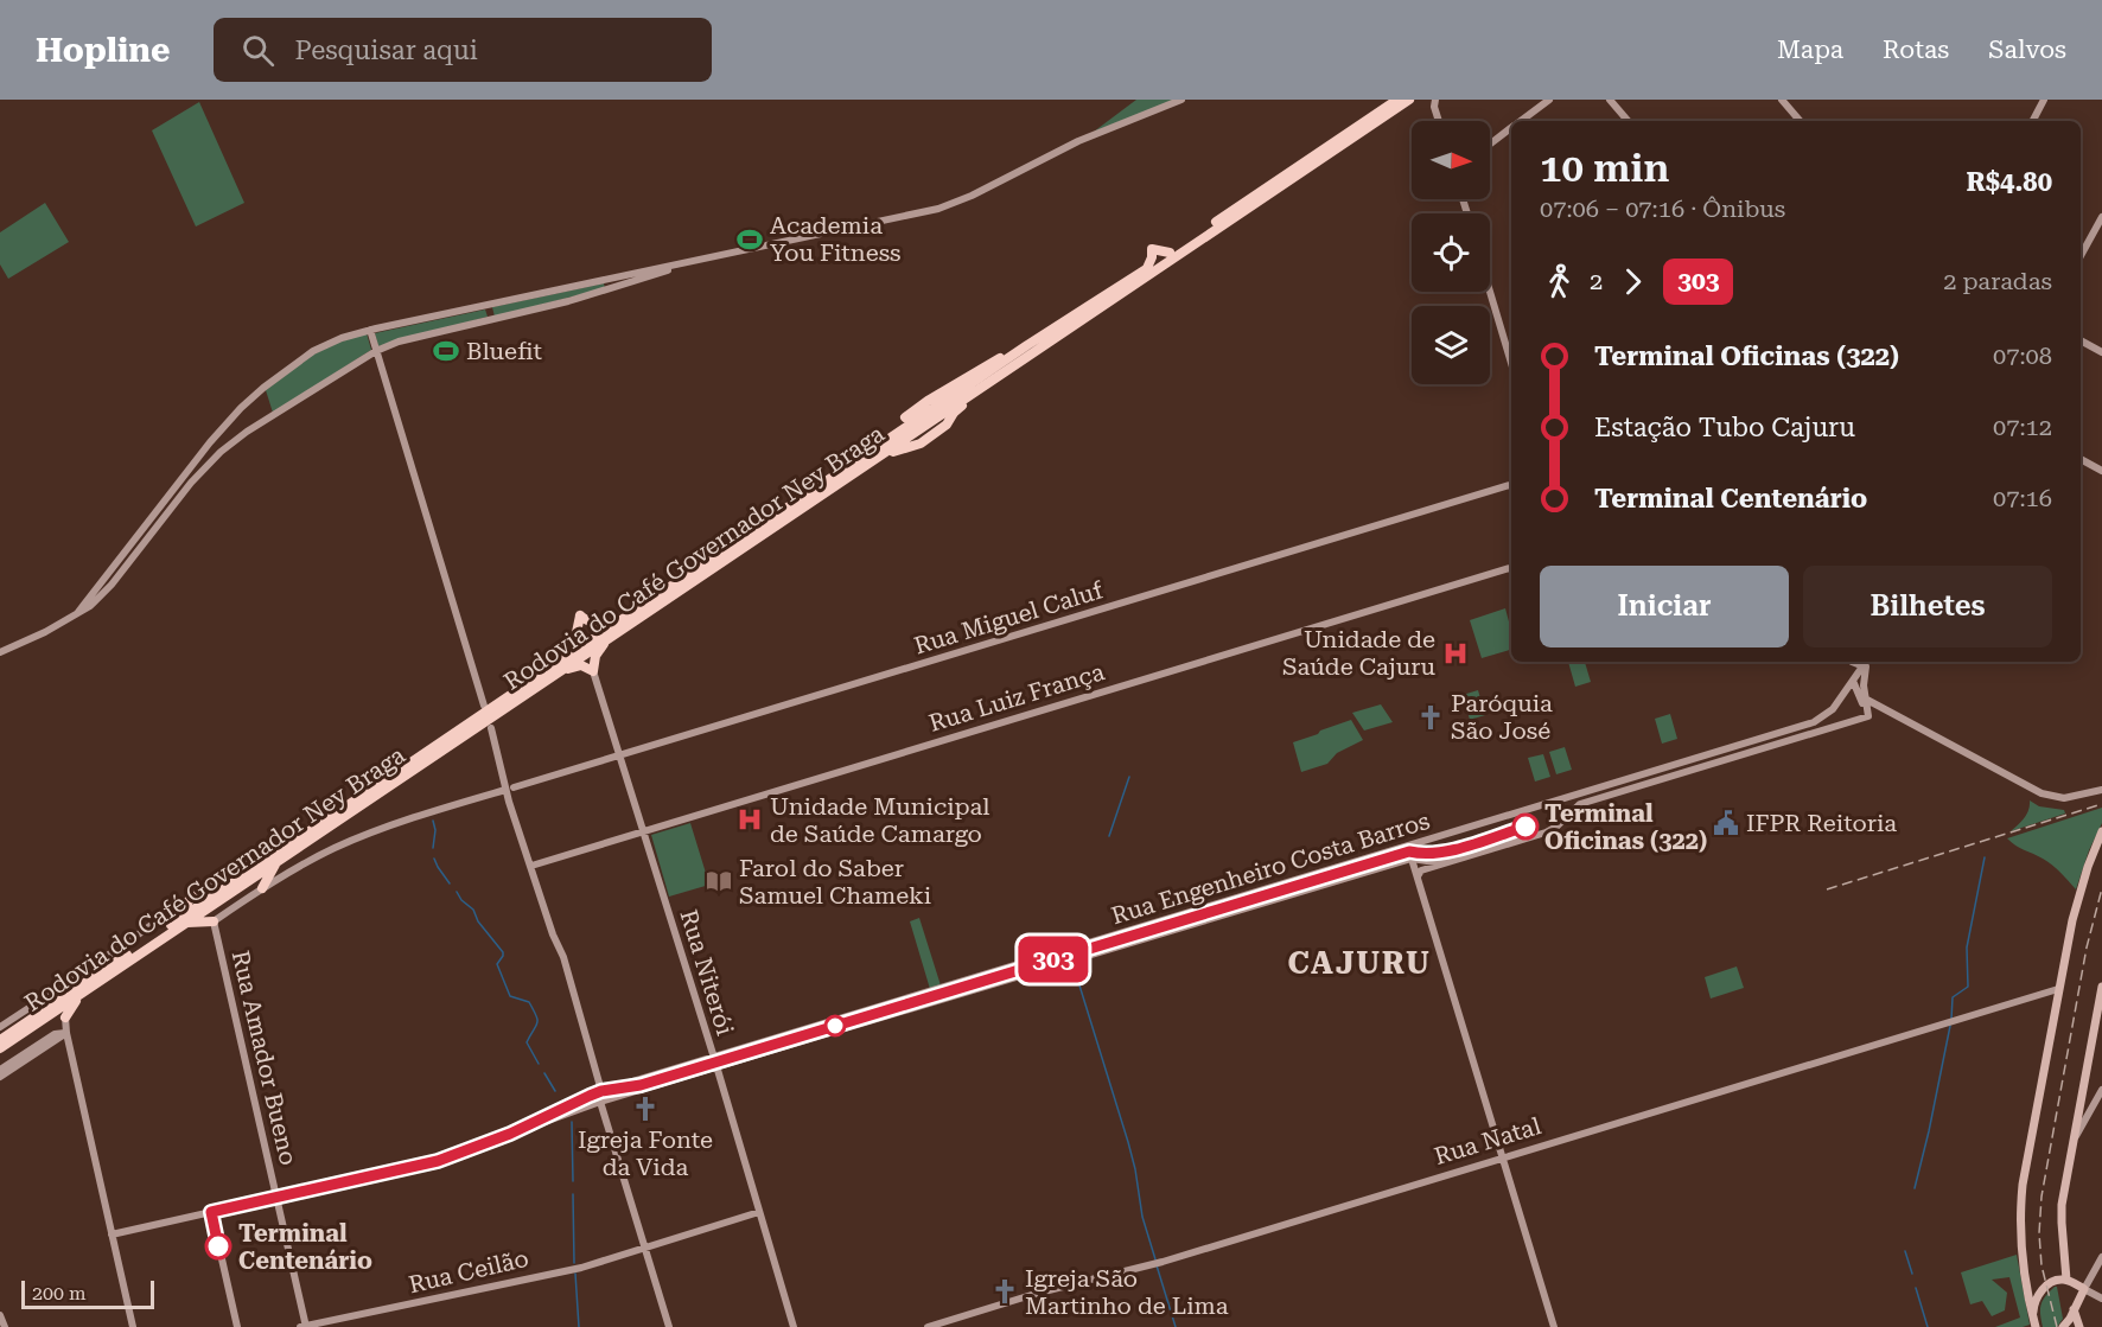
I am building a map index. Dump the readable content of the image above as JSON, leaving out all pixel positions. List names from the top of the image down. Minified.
{"streets":{"highway":["Rodovia do Café Governador Ney Braga"],"street":["Rua Miguel Caluf","Rua Luiz França","Rua Engenheiro Costa Barros","Rua Niterói","Rua Amador Bueno","Rua Natal","Rua Ceilão"]},"crossings":[["Rua Miguel Caluf","Rua Niterói"],["Rua Miguel Caluf","Rua Amador Bueno"],["Rua Luiz França","Rua Niterói"],["Rua Engenheiro Costa Barros","Rua Niterói"],["Rua Engenheiro Costa Barros","Rua Amador Bueno"],["Rua Niterói","Rua Ceilão"],["Rua Amador Bueno","Rua Ceilão"]],"districts":["CAJURU"],"places":{"sports":["Academia You Fitness","Bluefit"],"hospital":["Unidade de Saúde Cajuru","Unidade Municipal de Saúde Camargo"],"church":["Paróquia São José","Igreja Fonte da Vida","Igreja São Martinho de Lima"],"public building":["IFPR Reitoria"],"other":["Terminal Oficinas (322)","Terminal Centenário"],"library":["Farol do Saber Samuel Chameki"]},"lines":["bus line 303"],"scale_bar":"200 m","north":"right","page":{"header":"Hopline","search":"Pesquisar aqui","nav":["Mapa","Rotas","Salvos"],"on_map":"303","heading":["10 min","07:06 – 07:16 · Ônibus","R$4.80"],"legs":["2","303","2 paradas"],"list":[{"name":"Terminal Oficinas (322)","value":"07:08"},{"name":"Estação Tubo Cajuru","value":"07:12"},{"name":"Terminal Centenário","value":"07:16"}],"buttons":["Iniciar","Bilhetes"],"scale":"200 m"}}
